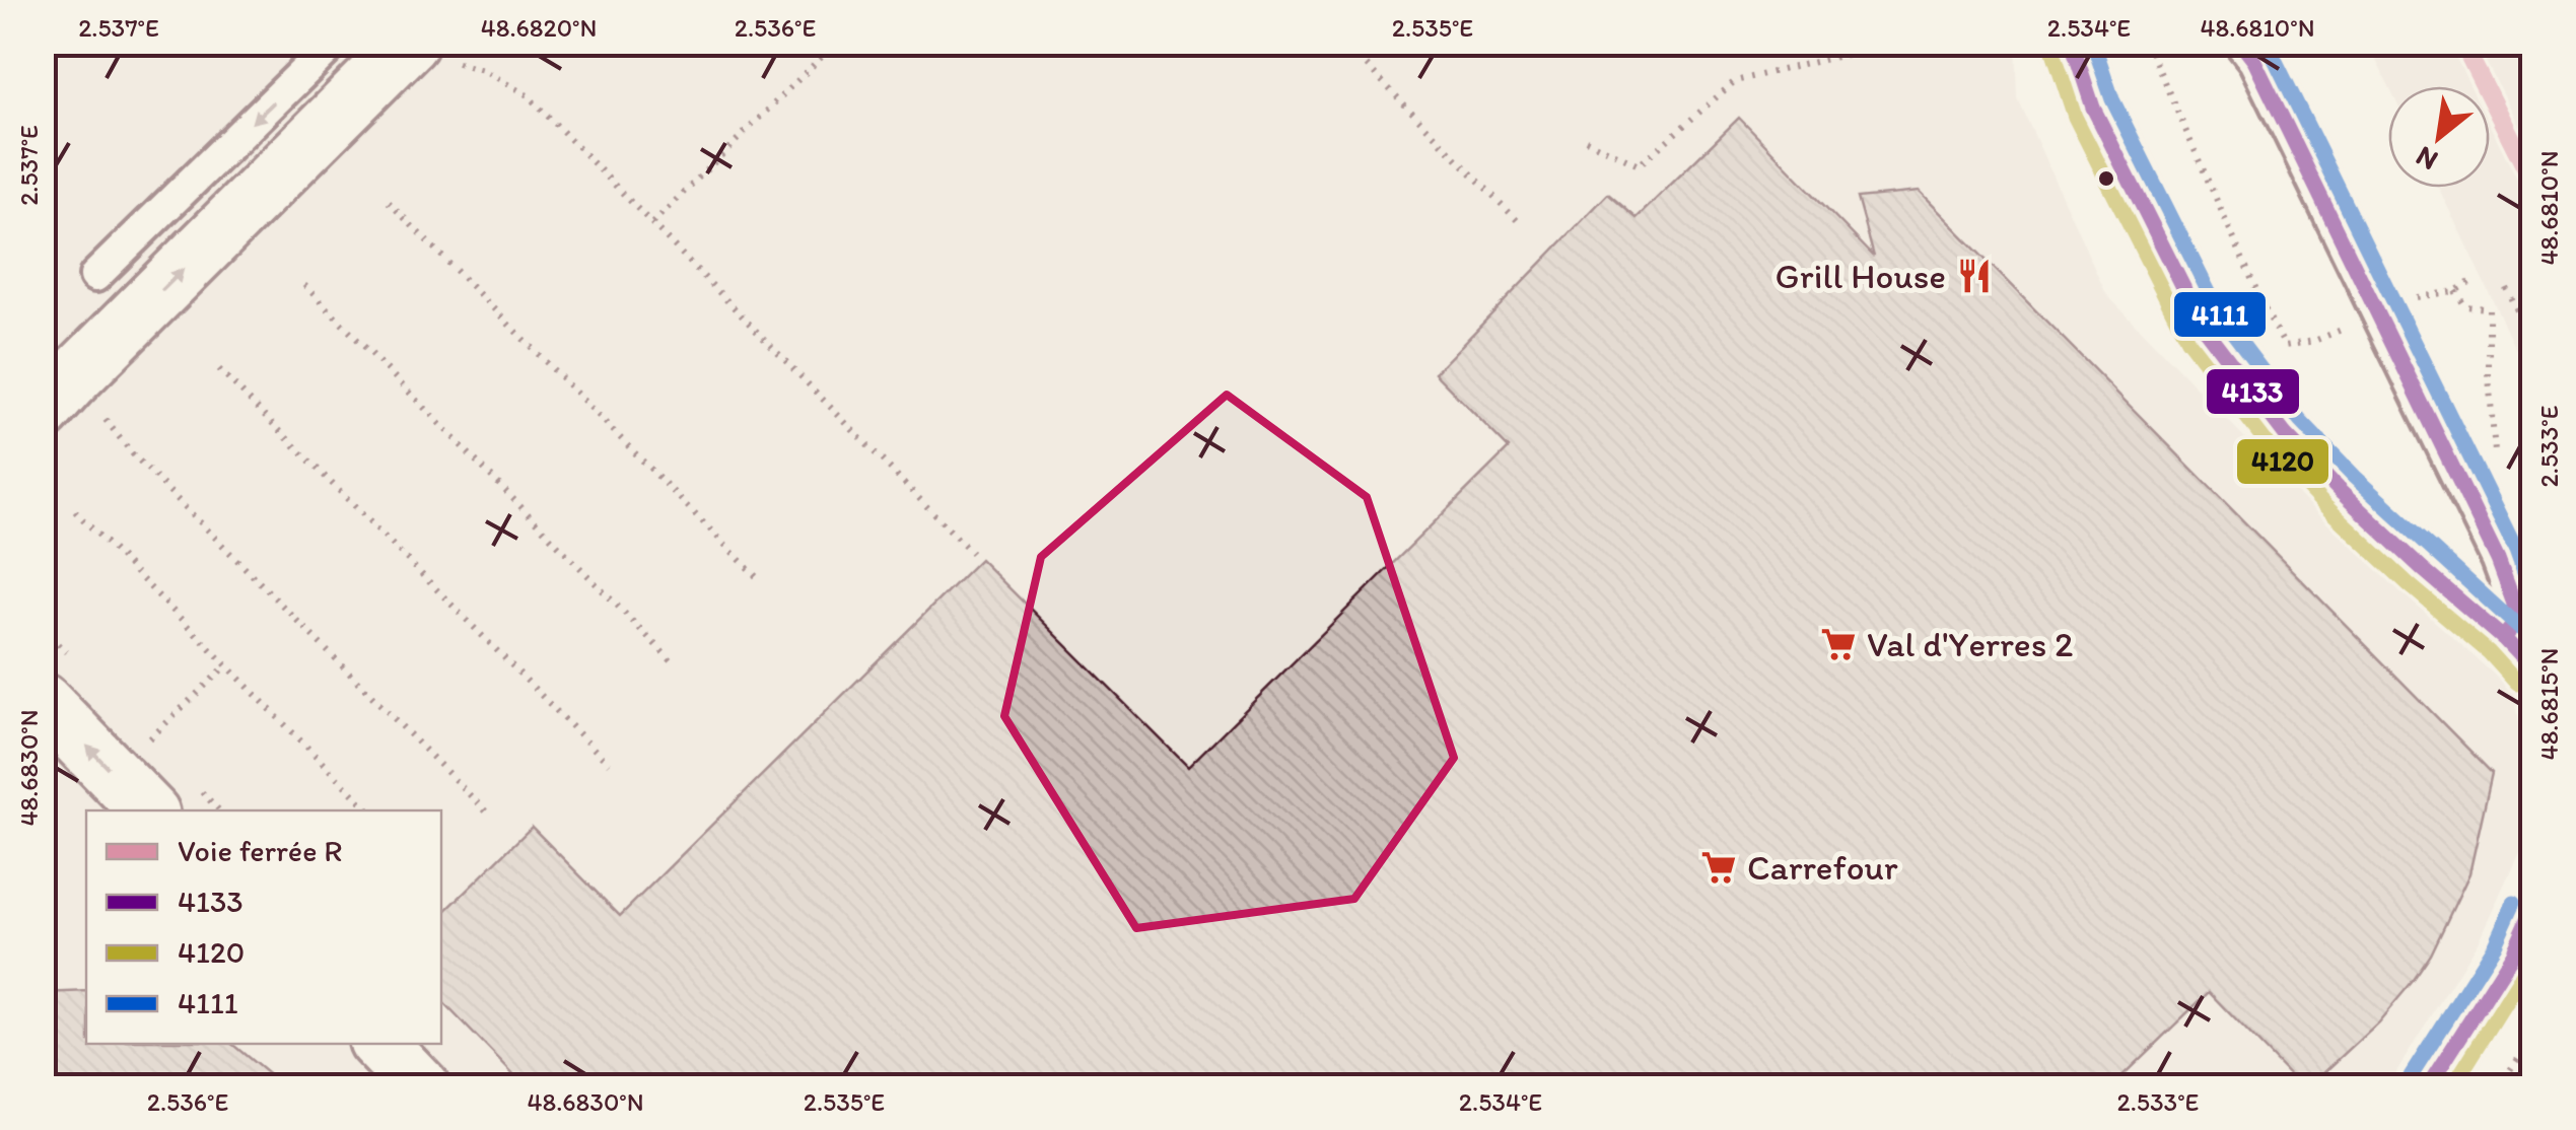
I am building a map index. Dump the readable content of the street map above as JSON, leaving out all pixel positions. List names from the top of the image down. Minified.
{"places":{"restaurant":["Grill House"],"supermarket":["Val d'Yerres 2","Carrefour"]},"lines":["rail line R","transit line 4133","transit line 4111","transit line 4120"],"legend":["Voie ferrée R","4133","4120","4111"],"north":"bottom left","coordinates":["2.537°E","48.6820°N","2.536°E","2.535°E","2.534°E","48.6810°N","2.533°E","48.6815°N","48.6830°N"]}
